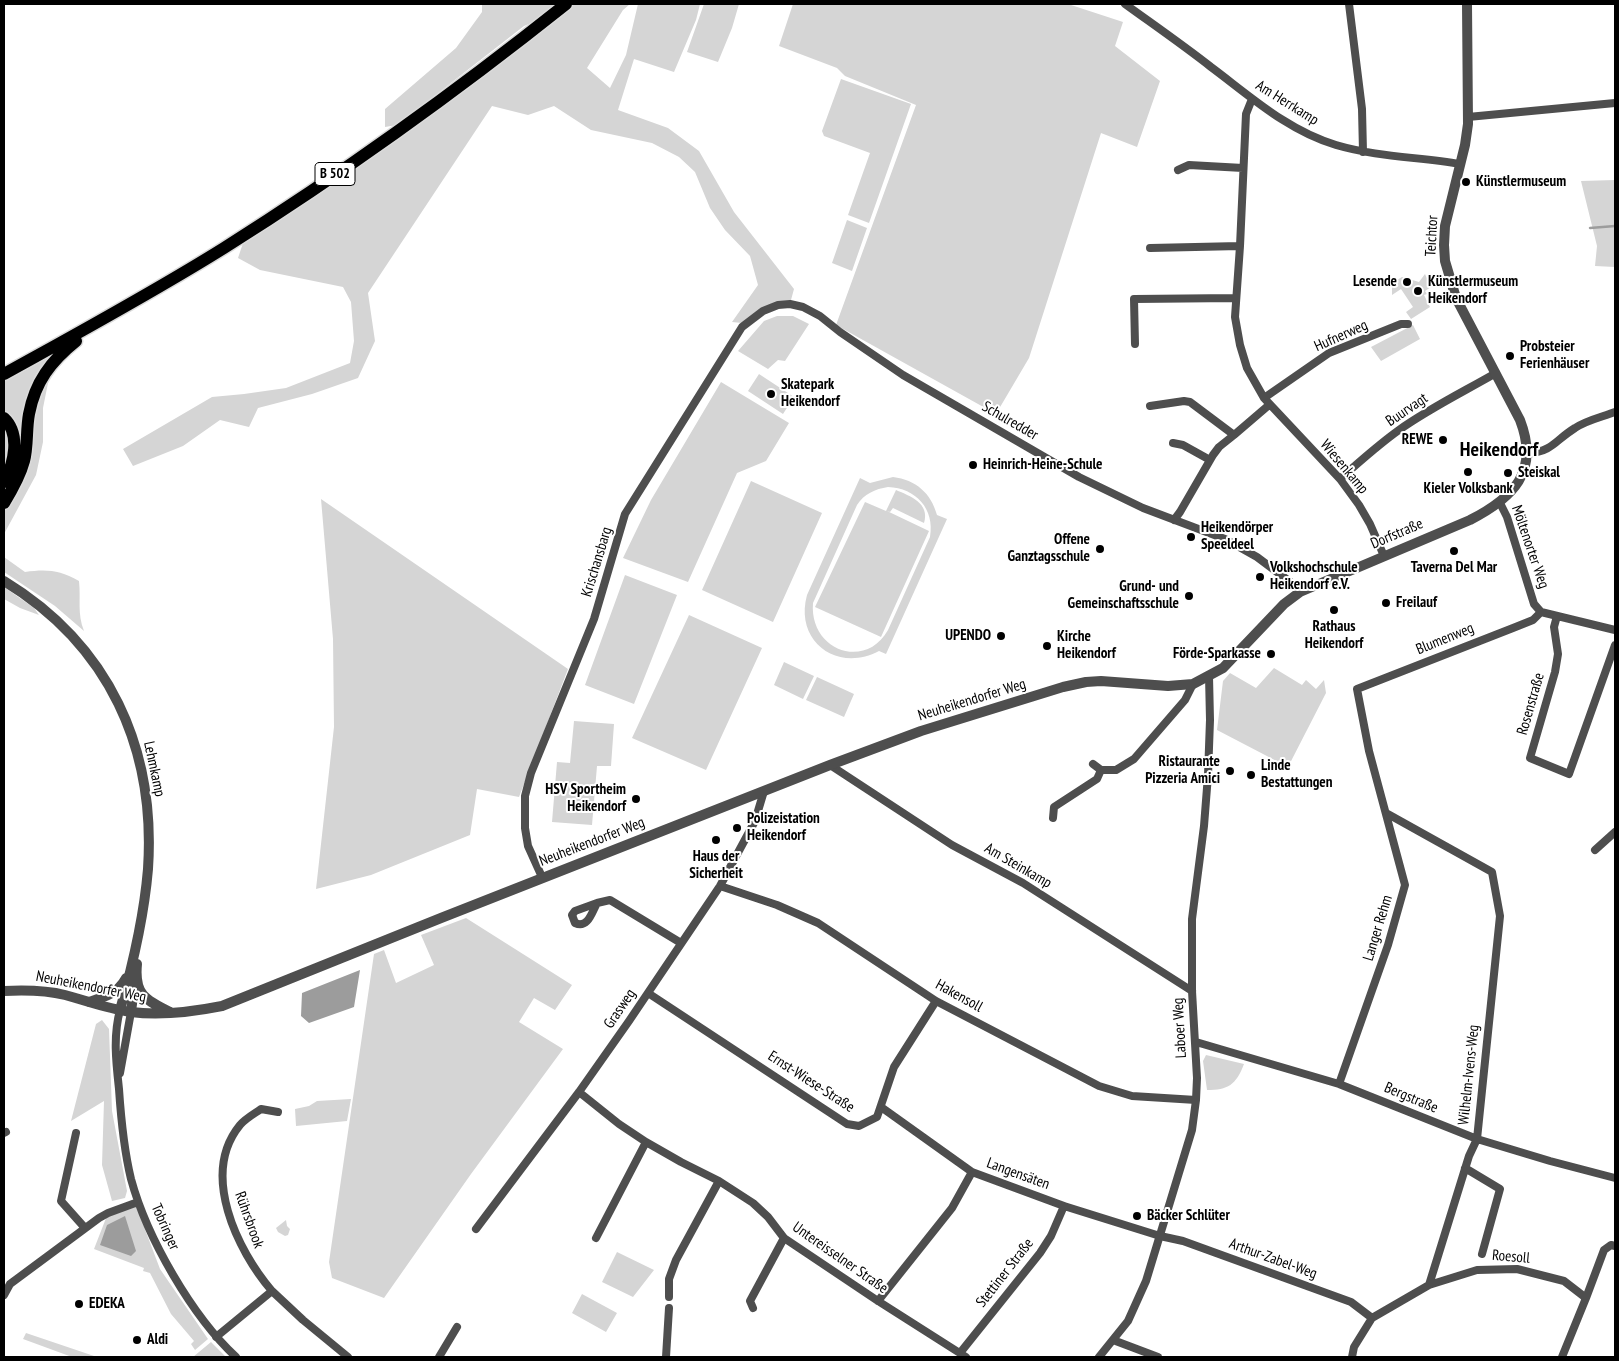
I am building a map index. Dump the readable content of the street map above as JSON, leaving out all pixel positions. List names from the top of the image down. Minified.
{"streets":{"highway":["B 502"],"street":["Am Herrkamp","Teichtor","Hufnerweg","Buurvagt","Schulredder","Wiesenkamp","Dorfstraße","Möltenorter Weg","Krischansbarg","Blumenweg","Neuheikendorfer Weg","Rosenstraße","Lehmkamp","Am Steinkamp","Langer Rehm","Hakensoll","Grasweg","Laboer Weg","Wilhelm-Ivens-Weg","Ernst-Wiese-Straße","Bergstraße","Langensäten","Rührsbrook","Tobringer","Roesoll","Untereisselner Straße","Arthur-Zabel-Weg","Stettiner Straße"]},"crossings":[["Am Herrkamp","Teichtor"],["Am Herrkamp","Wiesenkamp"],["Teichtor","Buurvagt"],["Teichtor","Dorfstraße"],["Hufnerweg","Wiesenkamp"],["Buurvagt","Wiesenkamp"],["Schulredder","Dorfstraße"],["Schulredder","Krischansbarg"],["Wiesenkamp","Dorfstraße"],["Dorfstraße","Möltenorter Weg"],["Dorfstraße","Neuheikendorfer Weg"],["Dorfstraße","Laboer Weg"],["Möltenorter Weg","Blumenweg"],["Möltenorter Weg","Rosenstraße"],["Krischansbarg","Neuheikendorfer Weg"],["Blumenweg","Langer Rehm"],["Neuheikendorfer Weg","Am Steinkamp"],["Neuheikendorfer Weg","Grasweg"],["Neuheikendorfer Weg","Tobringer"],["Am Steinkamp","Laboer Weg"],["Langer Rehm","Wilhelm-Ivens-Weg"],["Langer Rehm","Bergstraße"],["Hakensoll","Grasweg"],["Hakensoll","Laboer Weg"],["Hakensoll","Ernst-Wiese-Straße"],["Grasweg","Ernst-Wiese-Straße"],["Grasweg","Untereisselner Straße"],["Laboer Weg","Bergstraße"],["Laboer Weg","Langensäten"],["Laboer Weg","Arthur-Zabel-Weg"],["Wilhelm-Ivens-Weg","Bergstraße"],["Wilhelm-Ivens-Weg","Roesoll"],["Ernst-Wiese-Straße","Langensäten"],["Langensäten","Arthur-Zabel-Weg"],["Langensäten","Stettiner Straße"],["Untereisselner Straße","Stettiner Straße"]],"districts":["Heikendorf"],"places":["Künstlermuseum","Lesende","Künstlermuseum Heikendorf","Probsteier Ferienhäuser","Skatepark Heikendorf","REWE","Heinrich-Heine-Schule","Kieler Volksbank","Steiskal","Heikendörper Speeldeel","Offene Ganztagsschule","Taverna Del Mar","Volkshochschule Heikendorf e.V.","Grund- und Gemeinschaftsschule","Freilauf","Rathaus Heikendorf","UPENDO","Kirche Heikendorf","Förde-Sparkasse","Ristaurante Pizzeria Amici","Linde Bestattungen","HSV Sportheim Heikendorf","Polizeistation Heikendorf","Haus der Sicherheit","Bäcker Schlüter","EDEKA","Aldi"]}
